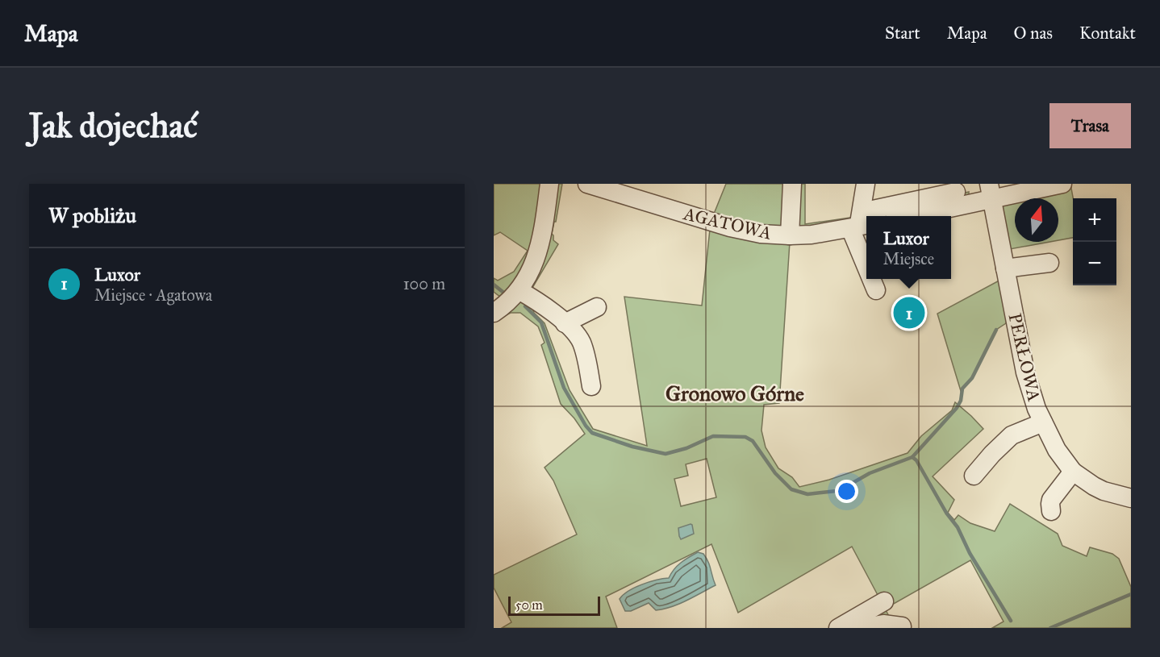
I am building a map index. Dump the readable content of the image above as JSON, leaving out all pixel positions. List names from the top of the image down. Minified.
{"streets":{"street":["AGATOWA","PERŁOWA"]},"districts":["Gronowo Górne"],"scale_bar":"50 m","north":"top","page":{"header":"Mapa","nav":["Start","Mapa","O nas","Kontakt"],"buttons":"Trasa","title":"Jak dojechać","heading":"W pobliżu","map_buttons":["+","−"],"popup":["Luxor","Miejsce"],"list":[{"mark":"1","name":"Luxor","note":"Miejsce · Agatowa","value":"100 m"}],"pins":"1","scale":"50 m"}}
